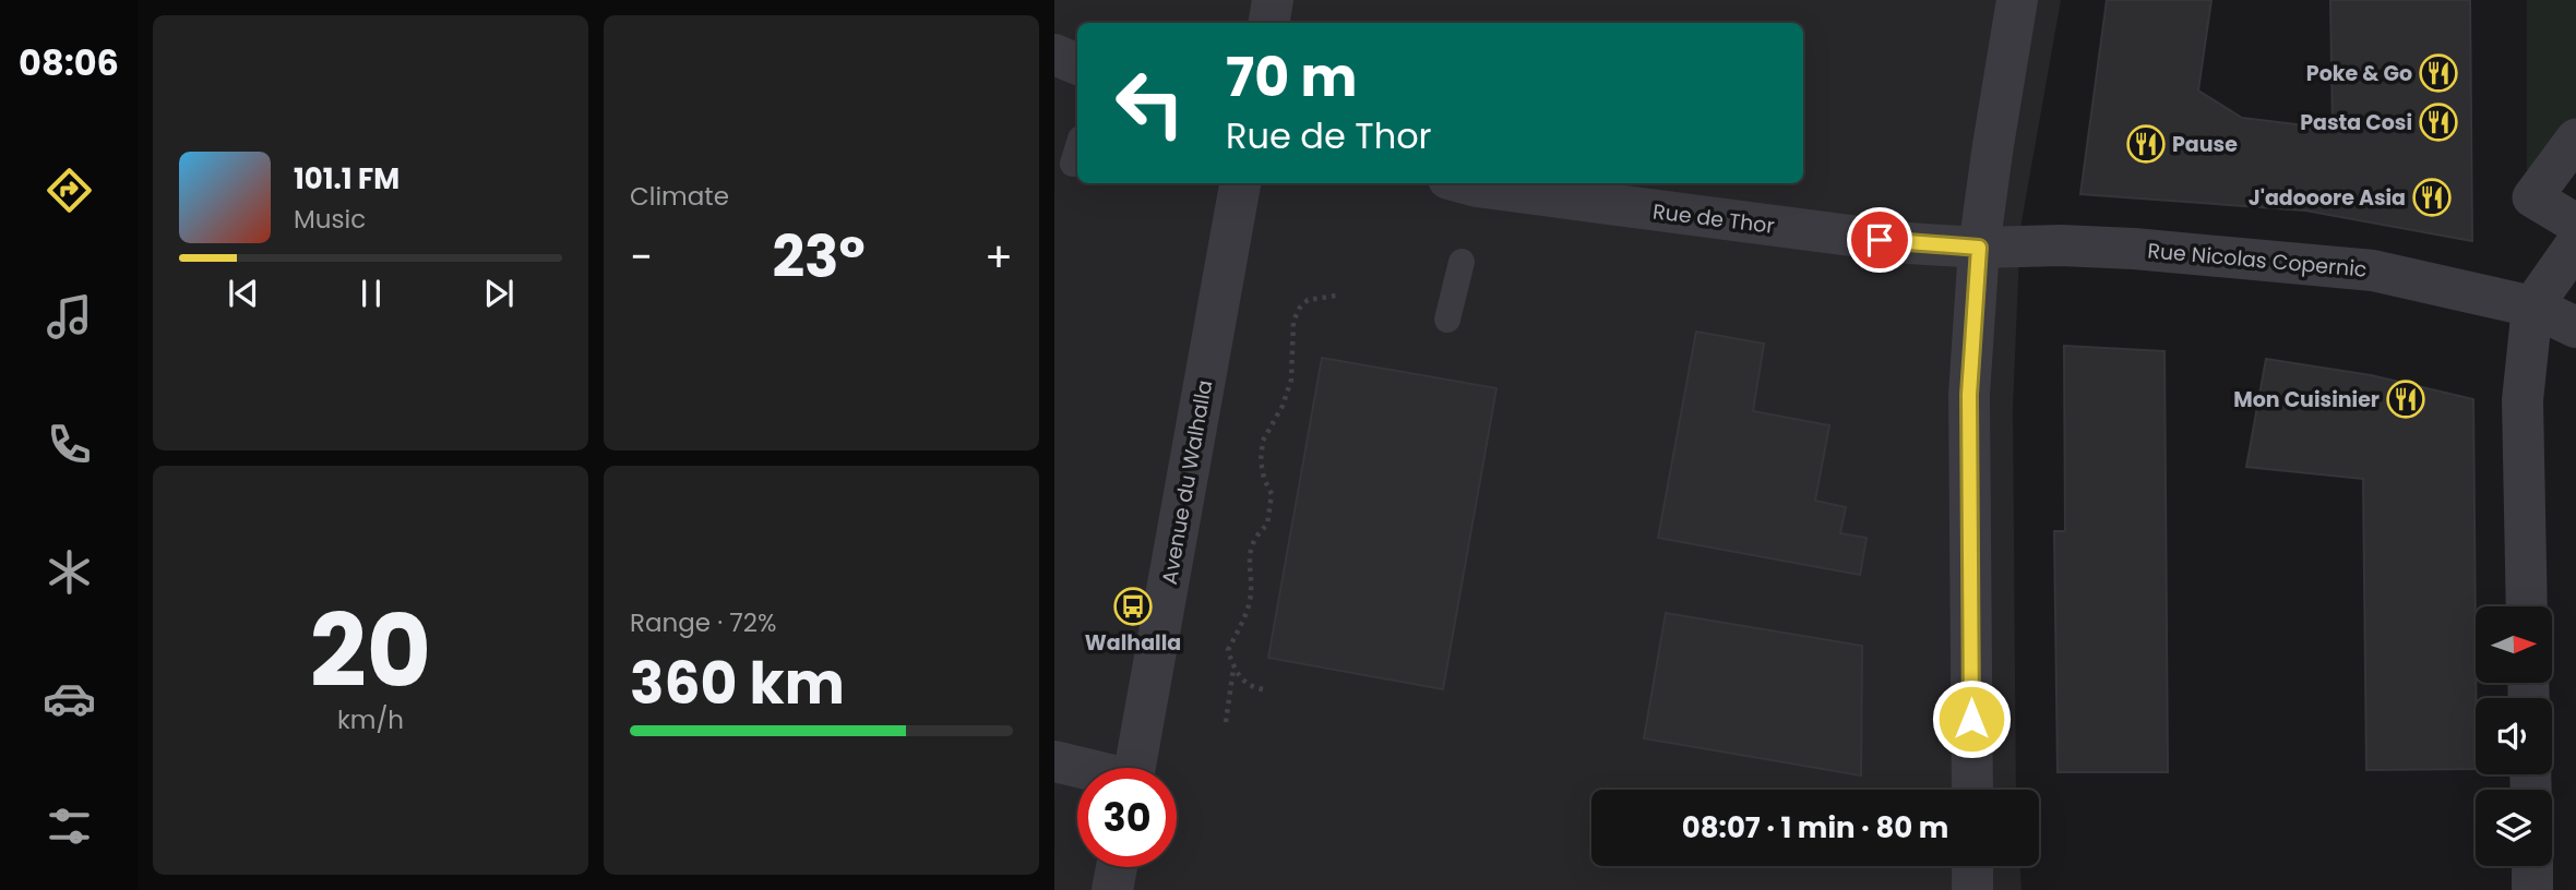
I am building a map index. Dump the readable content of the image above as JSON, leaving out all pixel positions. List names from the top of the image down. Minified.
{"streets":{"street":["Rue de Thor","Rue Nicolas Copernic","Avenue du Walhalla"]},"crossings":[["Rue de Thor","Rue Nicolas Copernic"]],"places":{"restaurant":["Poke & Go","Pasta Cosi","Pause","J'adooore Asia","Mon Cuisinier"],"bus stop":["Walhalla"]},"north":"right","page":{"tabs":"08:06","tile":["Climate",["20","km/h"],["Range · 72%","360 km"]],"turn":["70 m","Rue de Thor"],"song":["101.1 FM","Music"],"heat":["−","23°","+"],"limit":"30","trip":"08:07 · 1 min · 80 m"}}
